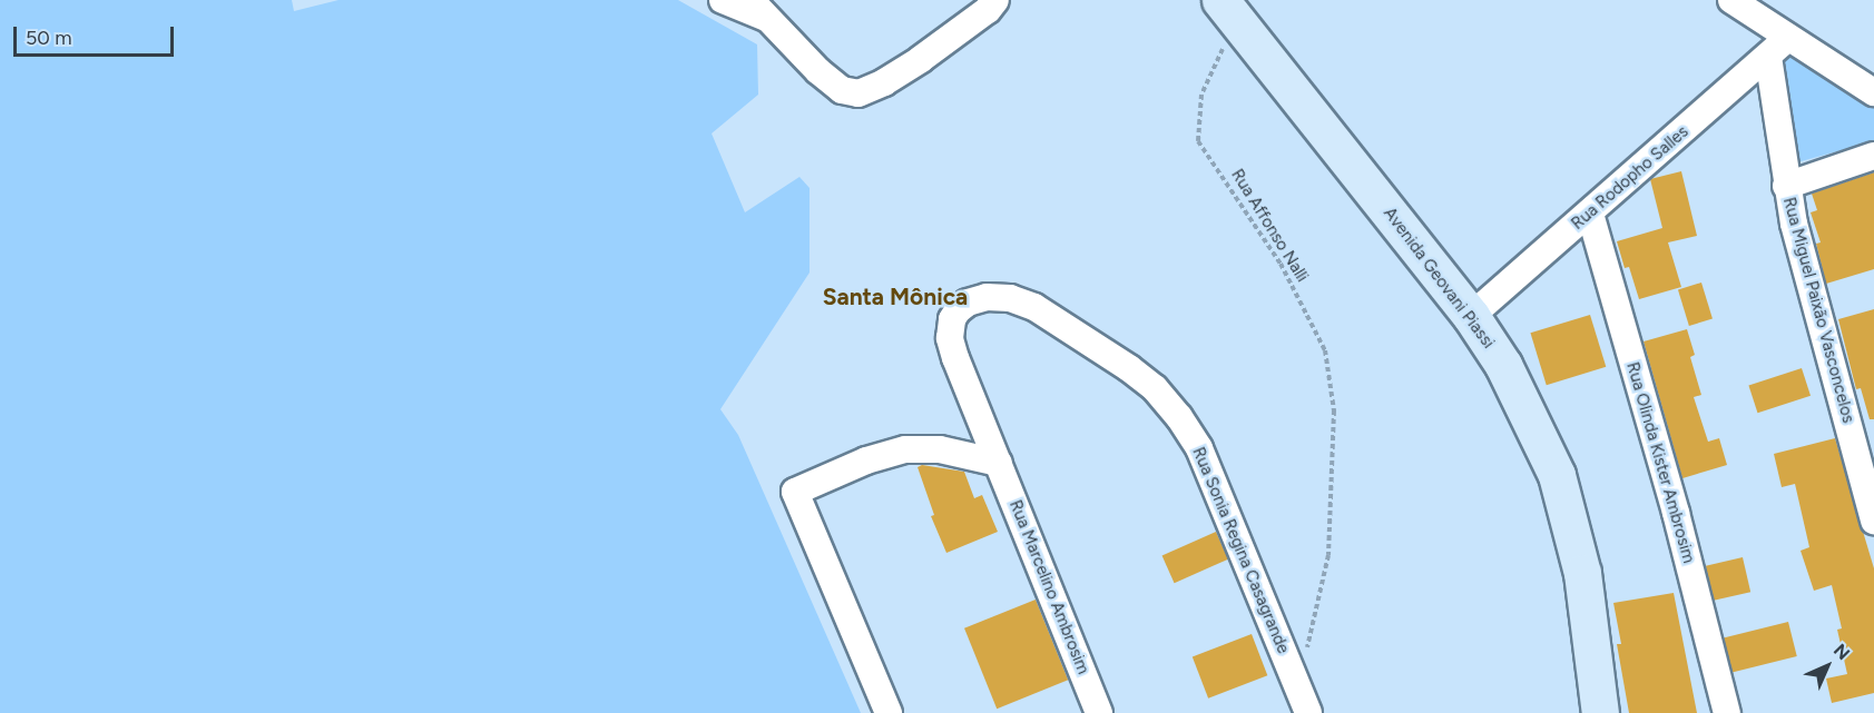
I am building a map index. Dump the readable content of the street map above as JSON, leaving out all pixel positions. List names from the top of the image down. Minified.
{"streets":{"main road":["Avenida Geovani Piassi"],"street":["Rua Rodopho Salles","Rua Miguel Paixão Vasconcelos","Rua Olinda Kister Ambrosim","Rua Sonia Regina Casagrande","Rua Marcelino Ambrosim"],"path":["Rua Affonso Nalli"]},"crossings":[["Rua Rodopho Salles","Avenida Geovani Piassi"],["Rua Rodopho Salles","Rua Miguel Paixão Vasconcelos"],["Rua Rodopho Salles","Rua Olinda Kister Ambrosim"],["Rua Affonso Nalli","Avenida Geovani Piassi"],["Rua Affonso Nalli","Rua Sonia Regina Casagrande"],["Rua Sonia Regina Casagrande","Rua Marcelino Ambrosim"]],"districts":["Santa Mônica"],"scale_bar":"50 m","north":"top right"}
